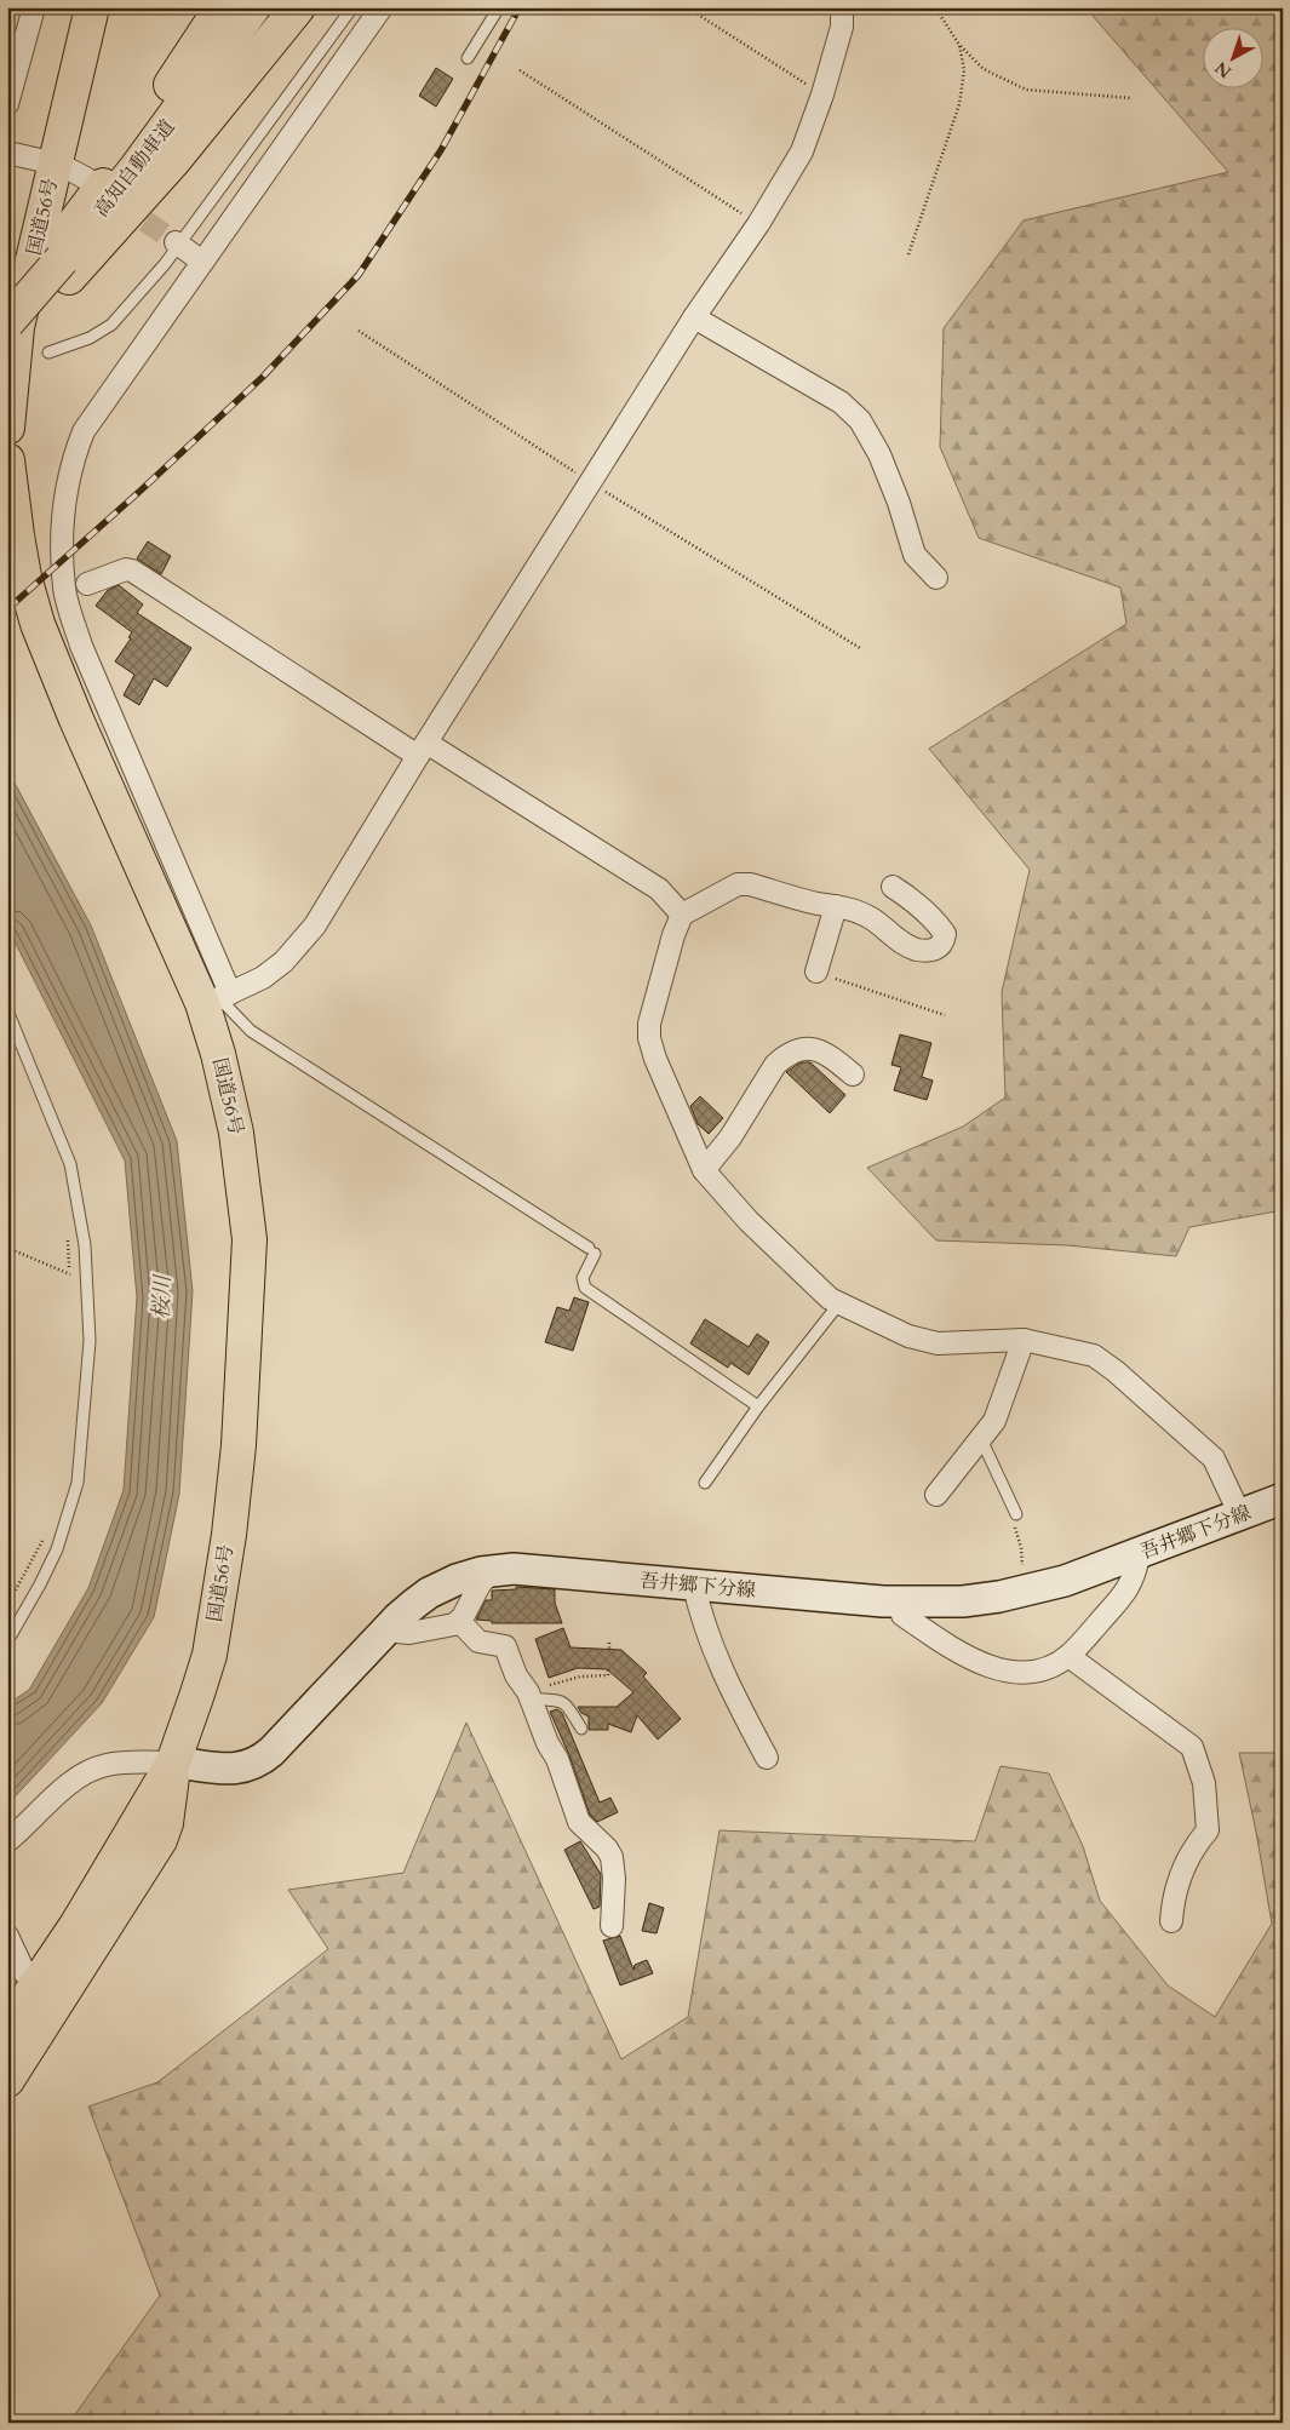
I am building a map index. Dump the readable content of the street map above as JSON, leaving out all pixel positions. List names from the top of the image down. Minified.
{"streets":{"highway":["高知自動車道","国道56号"],"main road":["吾井郷下分線"]},"crossings":[["国道56号","吾井郷下分線"]],"water":["桜川"],"north":"bottom left"}
